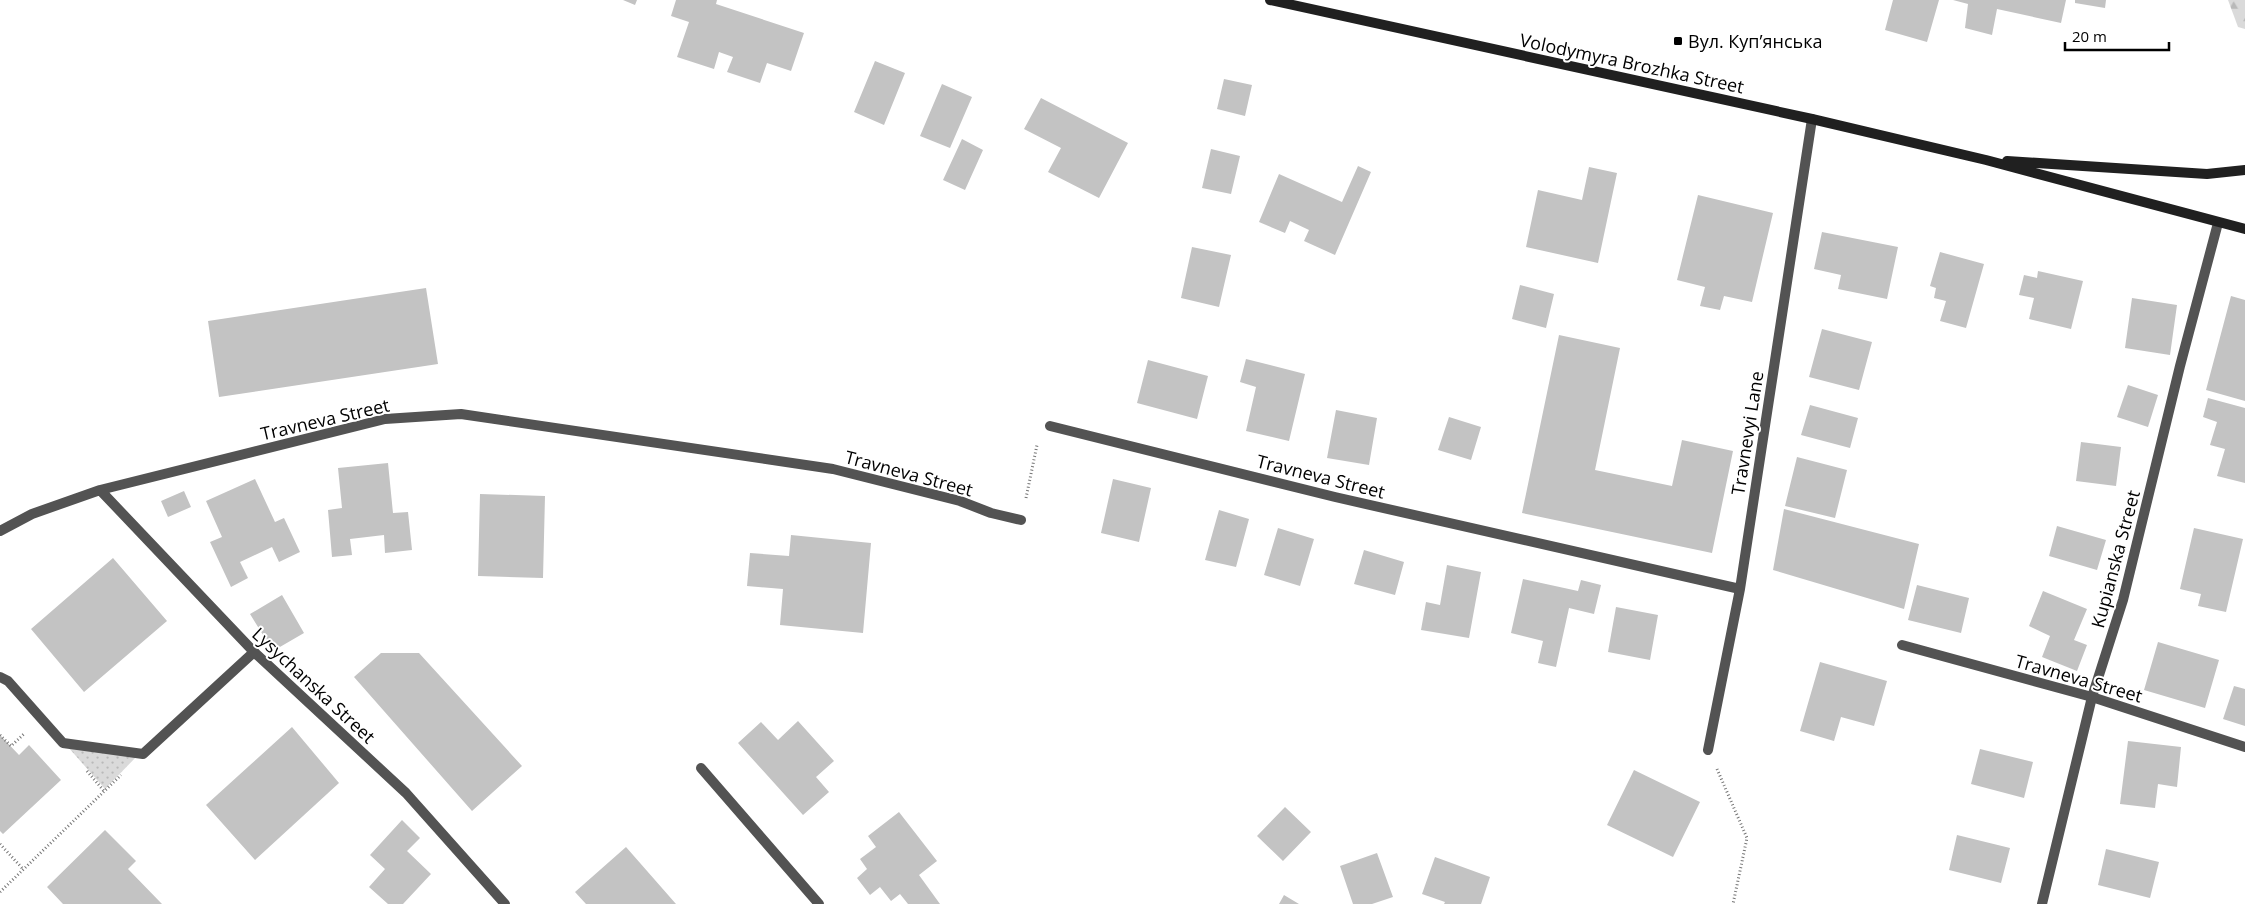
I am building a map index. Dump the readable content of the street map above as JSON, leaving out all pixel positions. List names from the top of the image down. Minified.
{"streets":{"main road":["Volodymyra Brozhka Street"],"street":["Travneva Street","Travnevyi Lane","Kupianska Street","Lysychanska Street"]},"crossings":[["Volodymyra Brozhka Street","Travnevyi Lane"],["Volodymyra Brozhka Street","Kupianska Street"],["Travneva Street","Travnevyi Lane"],["Travneva Street","Kupianska Street"],["Travneva Street","Lysychanska Street"]],"places":{"transit":["Вул. Куп’янська"]},"scale_bar":"20 m"}
